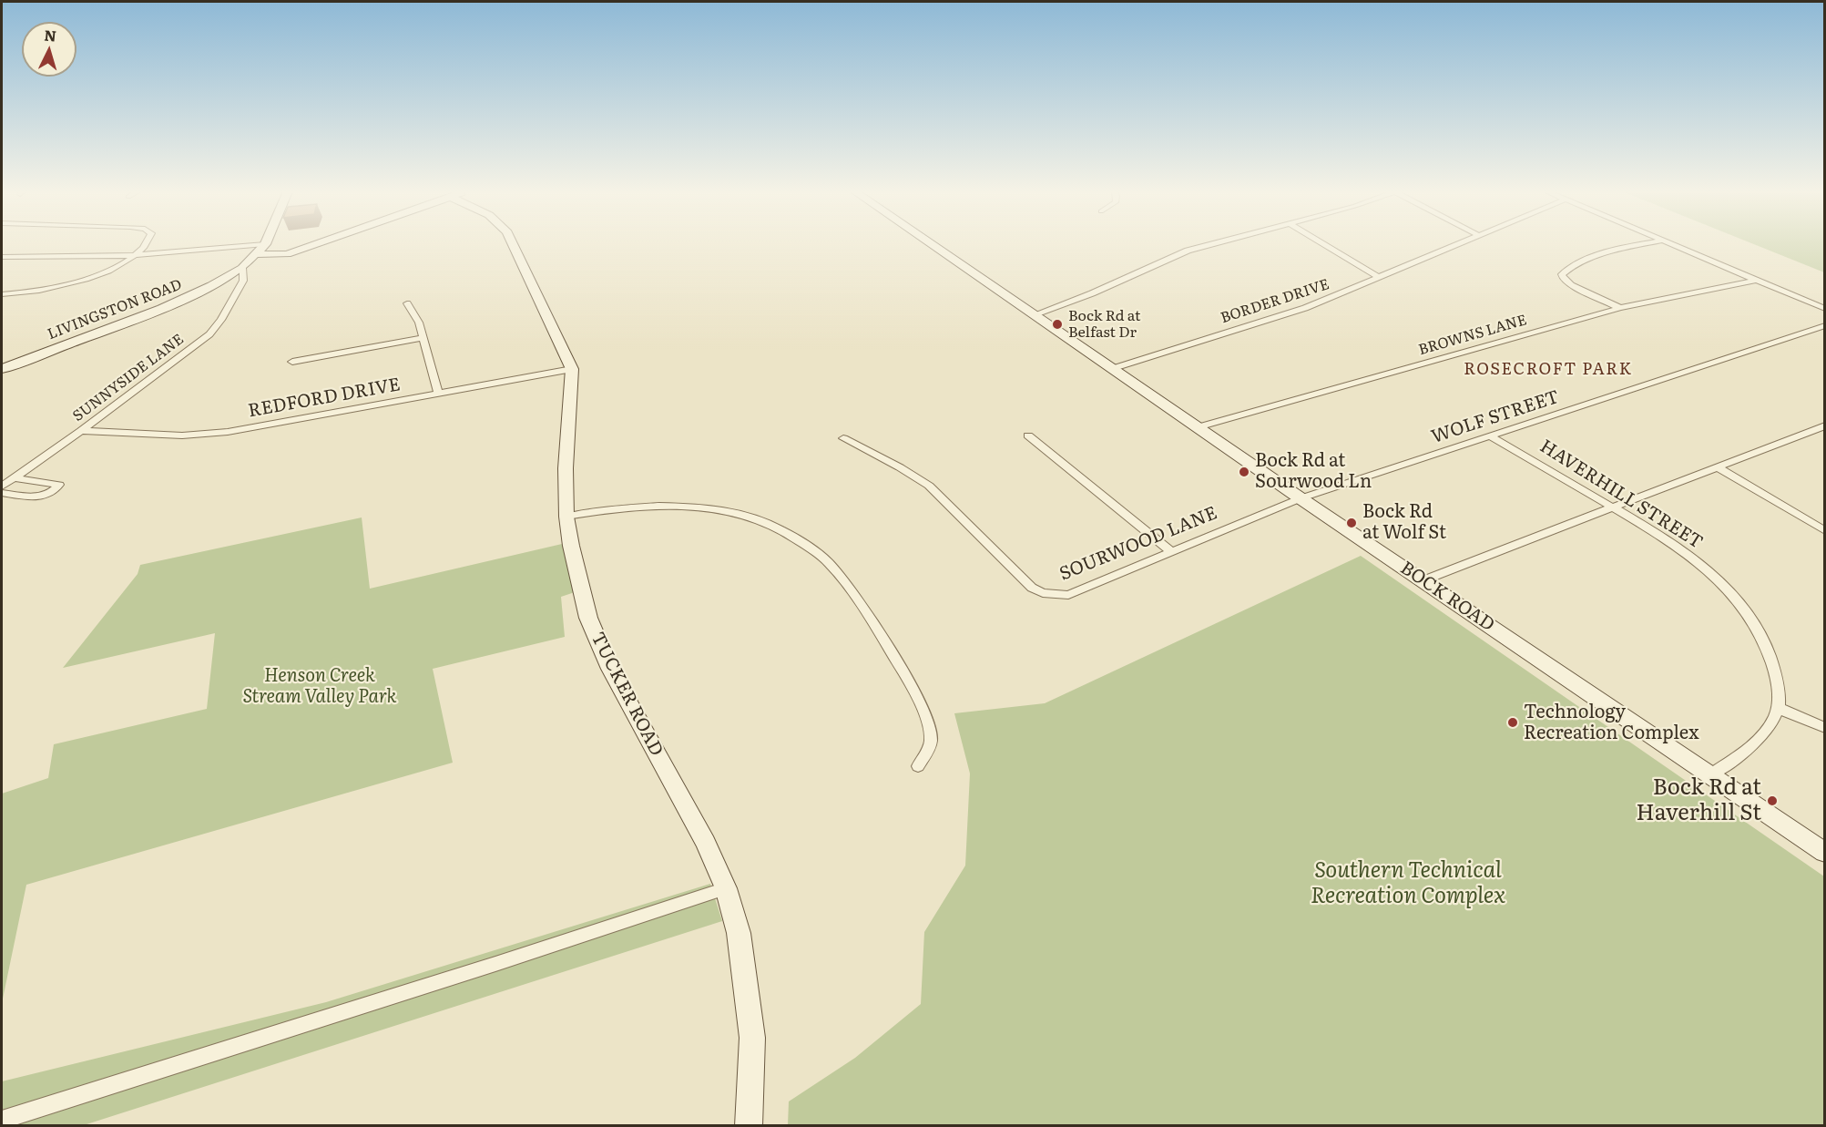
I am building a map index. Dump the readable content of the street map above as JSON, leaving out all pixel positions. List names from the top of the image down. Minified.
{"streets":{"main road":["LIVINGSTON ROAD","BOCK ROAD","TUCKER ROAD"],"street":["BORDER DRIVE","BROWNS LANE","SUNNYSIDE LANE","REDFORD DRIVE","WOLF STREET","HAVERHILL STREET","SOURWOOD LANE"]},"crossings":[["BORDER DRIVE","BOCK ROAD"],["LIVINGSTON ROAD","SUNNYSIDE LANE"],["BROWNS LANE","BOCK ROAD"],["SUNNYSIDE LANE","REDFORD DRIVE"],["REDFORD DRIVE","TUCKER ROAD"],["WOLF STREET","HAVERHILL STREET"],["WOLF STREET","SOURWOOD LANE"],["WOLF STREET","BOCK ROAD"],["SOURWOOD LANE","BOCK ROAD"]],"districts":["ROSECROFT PARK"],"parks":["Henson Creek Stream Valley Park","Southern Technical Recreation Complex"],"places":["Bock Rd at Belfast Dr","Bock Rd at Sourwood Ln","Bock Rd at Wolf St","Technology Recreation Complex","Bock Rd at Haverhill St"],"north":"top"}
